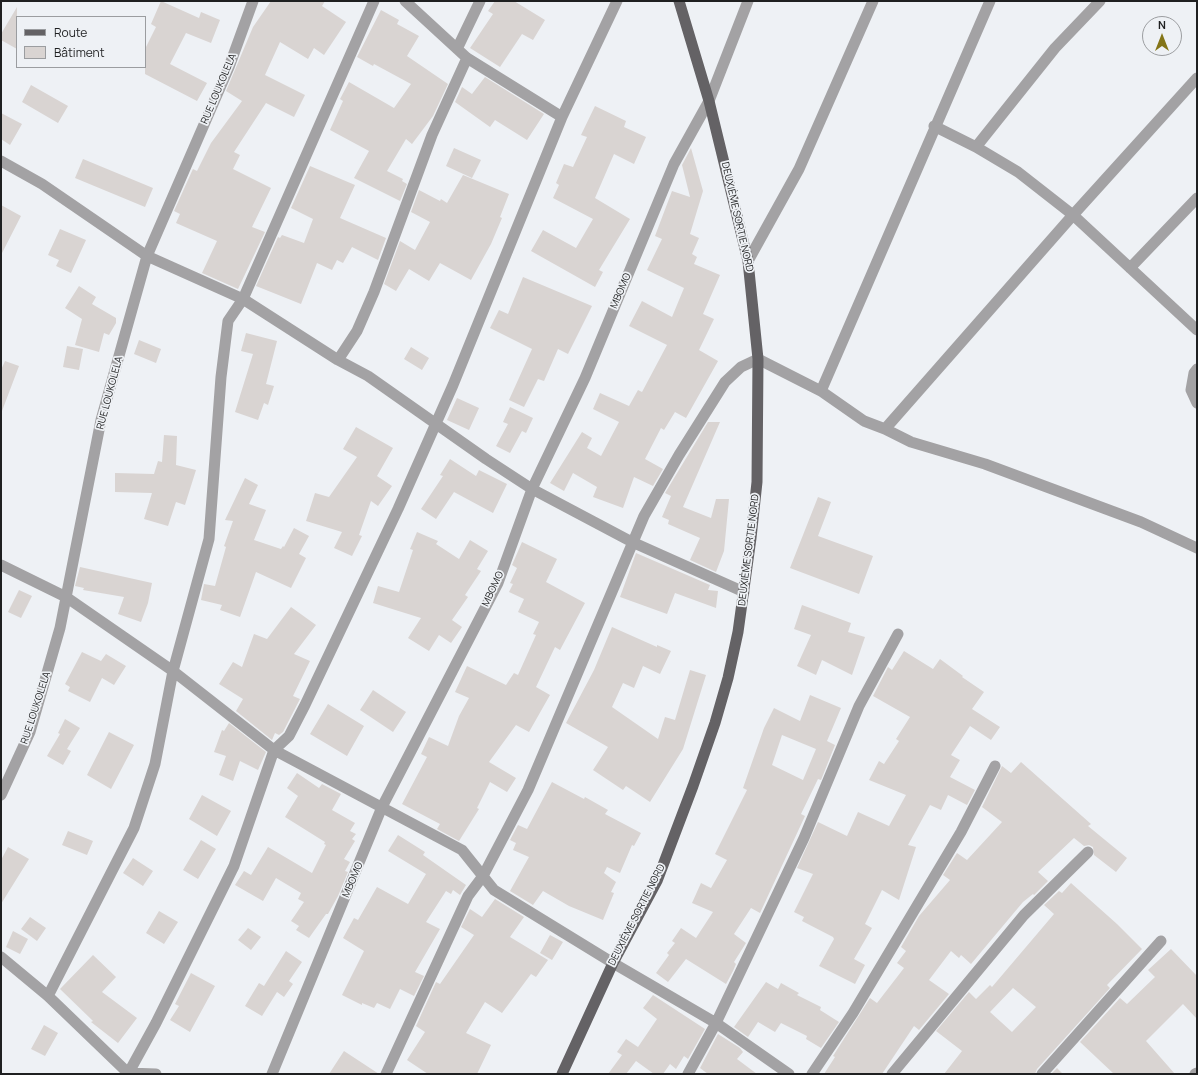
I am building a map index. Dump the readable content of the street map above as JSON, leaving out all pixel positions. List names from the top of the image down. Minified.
{"streets":{"main road":["DEUXIÈME SORTIE NORD"],"street":["RUE LOUKOLELA","MBOMO"]},"crossings":[["DEUXIÈME SORTIE NORD","MBOMO"]],"legend":["Route","Bâtiment"],"north":"top"}
